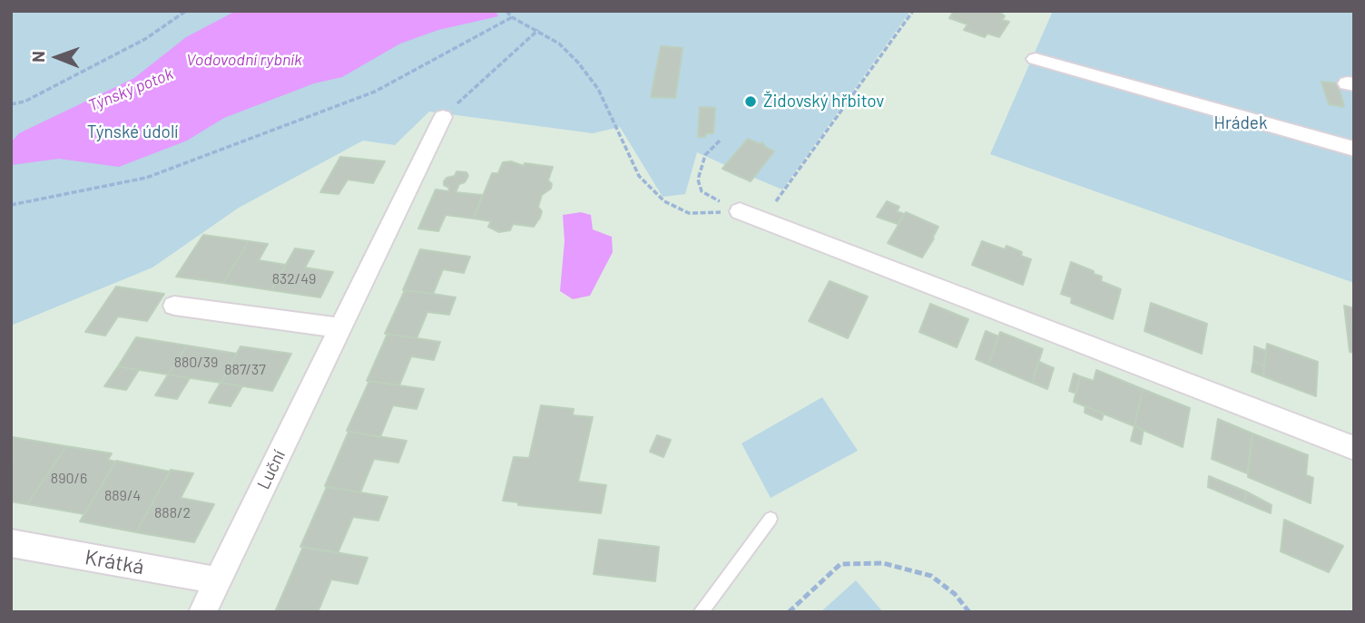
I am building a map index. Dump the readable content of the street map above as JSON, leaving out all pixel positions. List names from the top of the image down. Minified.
{"streets":{"street":["Luční","Krátká"]},"crossings":[["Luční","Krátká"]],"water":["Vodovodní rybník","Týnský potok"],"parks":["Hrádek","Týnské údolí"],"places":["Židovský hřbitov"],"house_numbers":["832/49","880/39","887/37","890/6","889/4","888/2"],"north":"left"}
